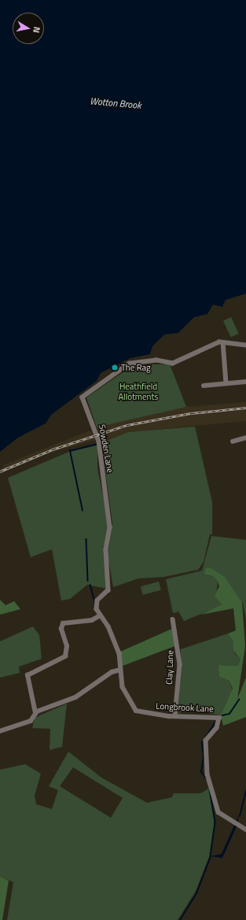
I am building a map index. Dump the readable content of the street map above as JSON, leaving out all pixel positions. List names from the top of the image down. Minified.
{"streets":{"street":["Sowden Lane","Clay Lane","Longbrook Lane"]},"crossings":[["Clay Lane","Longbrook Lane"]],"water":["Wotton Brook"],"parks":["Heathfield Allotments"],"places":["The Rag"],"north":"right"}
